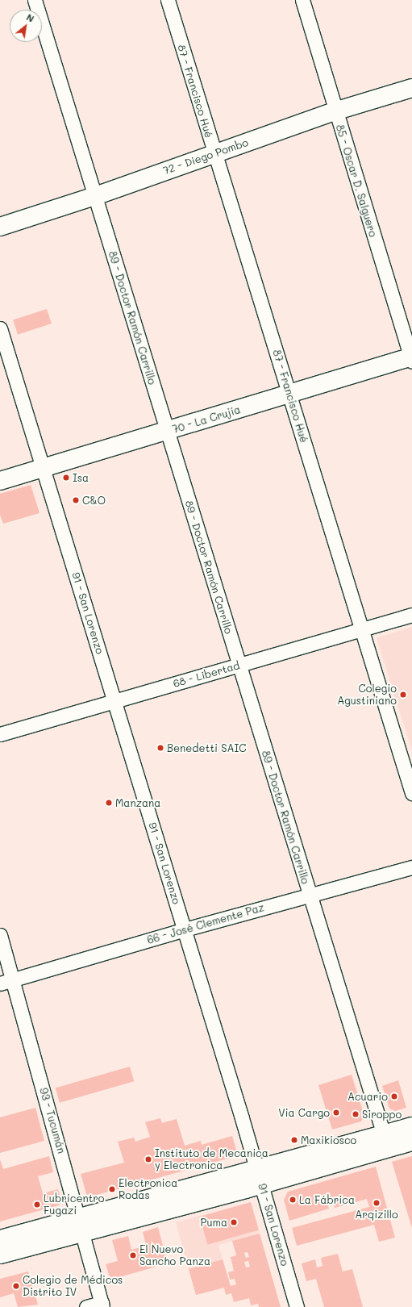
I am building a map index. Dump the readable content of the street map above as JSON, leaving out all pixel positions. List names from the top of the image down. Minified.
{"streets":{"street":["87 - Francisco Hué","72 - Diego Pombo","85 - Oscar D. Salguero","89 - Doctor Ramón Carrillo","70 - La Crujía","91 - San Lorenzo","68 - Libertad","66 - José Clemente Paz","93 - Tucumán"]},"crossings":[["87 - Francisco Hué","72 - Diego Pombo"],["87 - Francisco Hué","70 - La Crujía"],["87 - Francisco Hué","68 - Libertad"],["72 - Diego Pombo","85 - Oscar D. Salguero"],["72 - Diego Pombo","89 - Doctor Ramón Carrillo"],["85 - Oscar D. Salguero","70 - La Crujía"],["89 - Doctor Ramón Carrillo","70 - La Crujía"],["89 - Doctor Ramón Carrillo","68 - Libertad"],["89 - Doctor Ramón Carrillo","66 - José Clemente Paz"],["70 - La Crujía","91 - San Lorenzo"],["91 - San Lorenzo","68 - Libertad"],["91 - San Lorenzo","66 - José Clemente Paz"],["66 - José Clemente Paz","93 - Tucumán"]],"places":["Isa","C&O","Colegio Agustiniano","Benedetti SAIC","Manzana","Acuario","Via Cargo","Siroppo","Maxikiosco","Instituto de Mecanica y Electronica","Electronica Rodas","La Fábrica","Arqizillo","Lubricentro Fugazi","Puma","El Nuevo Sancho Panza","Colegio de Médicos Distrito IV"],"north":"top right"}
